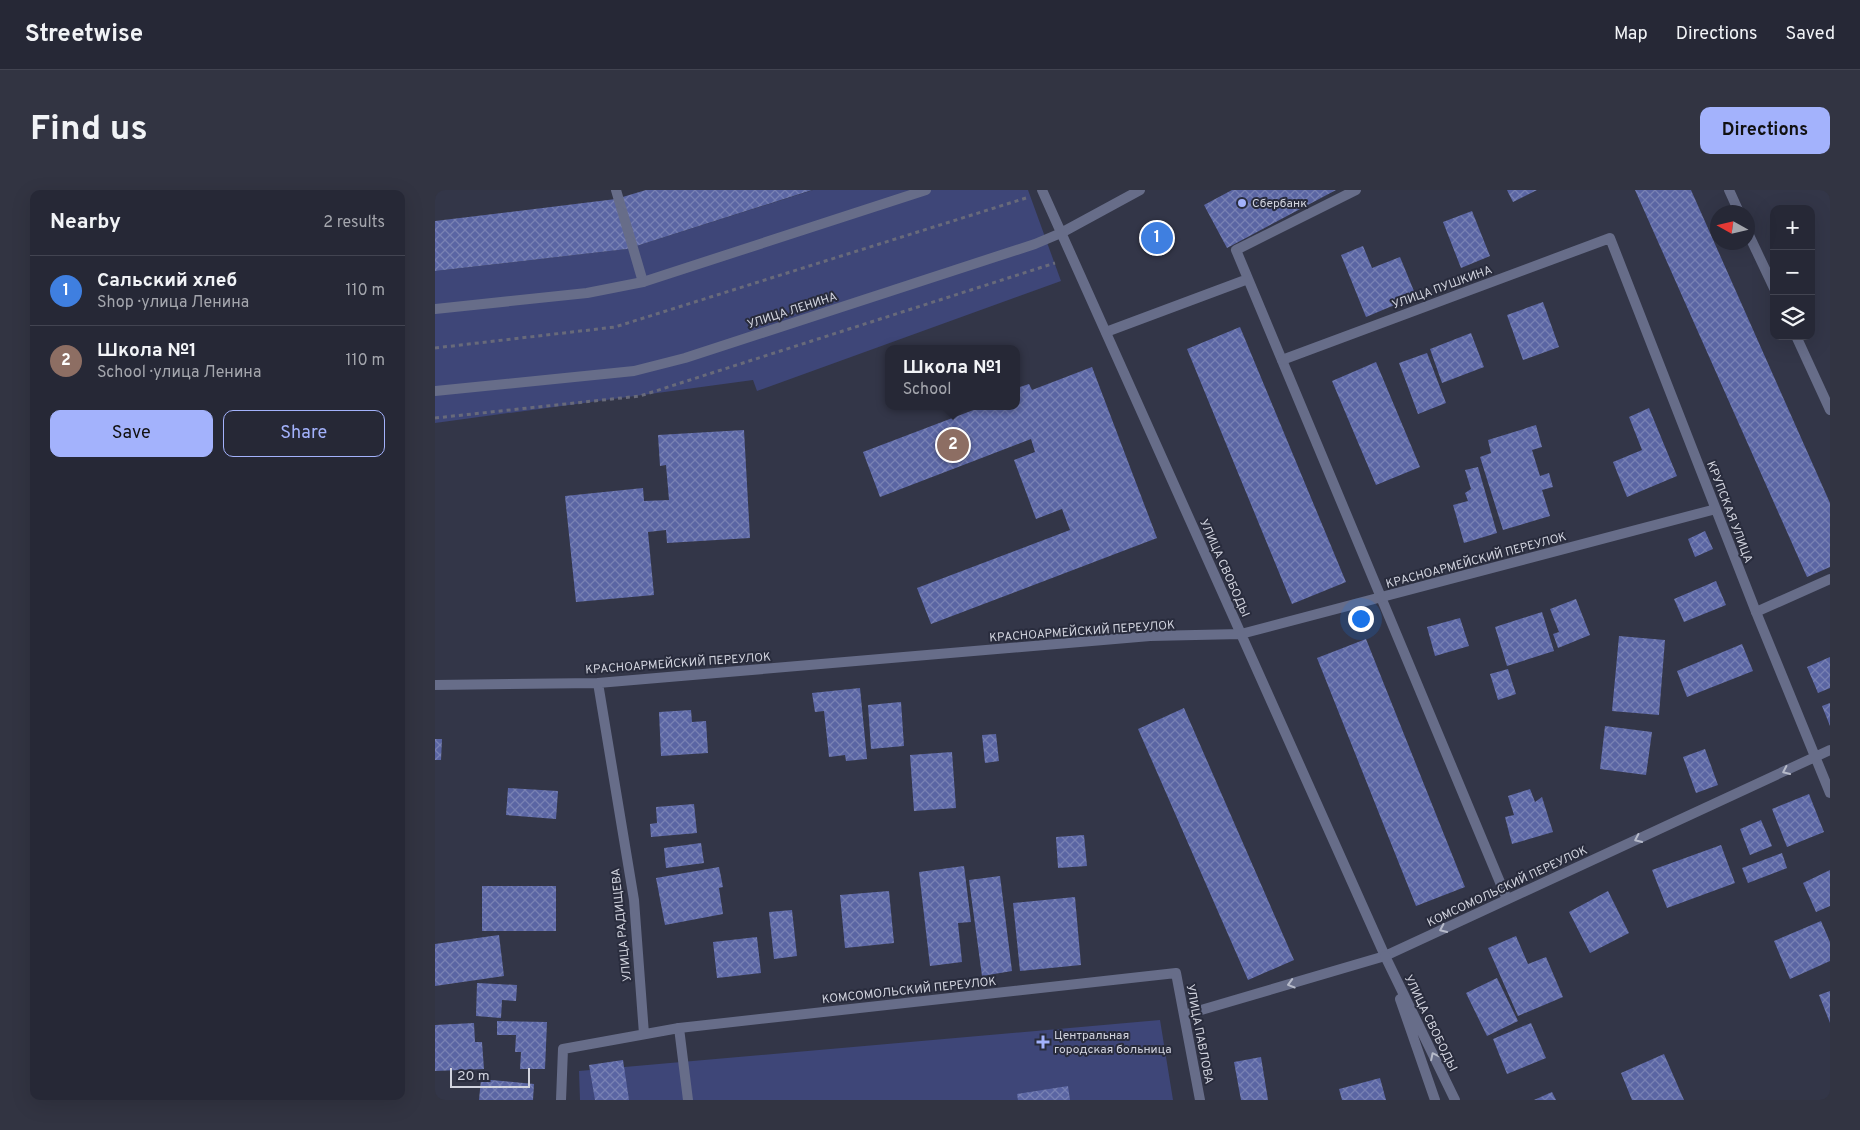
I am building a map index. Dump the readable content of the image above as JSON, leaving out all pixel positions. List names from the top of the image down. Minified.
{"streets":{"street":["УЛИЦА ПУШКИНА","УЛИЦА ЛЕНИНА","КРУПСКАЯ УЛИЦА","КРАСНОАРМЕЙСКИЙ ПЕРЕУЛОК","УЛИЦА СВОБОДЫ","КОМСОМОЛЬСКИЙ ПЕРЕУЛОК","УЛИЦА РАДИЩЕВА","УЛИЦА ПАВЛОВА"]},"crossings":[["УЛИЦА ПУШКИНА","КРУПСКАЯ УЛИЦА"],["УЛИЦА ЛЕНИНА","УЛИЦА СВОБОДЫ"],["КРУПСКАЯ УЛИЦА","КРАСНОАРМЕЙСКИЙ ПЕРЕУЛОК"],["КРУПСКАЯ УЛИЦА","КОМСОМОЛЬСКИЙ ПЕРЕУЛОК"],["КРАСНОАРМЕЙСКИЙ ПЕРЕУЛОК","УЛИЦА СВОБОДЫ"],["КРАСНОАРМЕЙСКИЙ ПЕРЕУЛОК","УЛИЦА РАДИЩЕВА"],["УЛИЦА СВОБОДЫ","КОМСОМОЛЬСКИЙ ПЕРЕУЛОК"],["КОМСОМОЛЬСКИЙ ПЕРЕУЛОК","УЛИЦА РАДИЩЕВА"],["КОМСОМОЛЬСКИЙ ПЕРЕУЛОК","УЛИЦА ПАВЛОВА"]],"one_way":["КОМСОМОЛЬСКИЙ ПЕРЕУЛОК"],"places":{"other":["Сбербанк"],"health":["Центральная городская больница"]},"scale_bar":"20 m","north":"left","page":{"header":"Streetwise","nav":["Map","Directions","Saved"],"buttons":["Directions",["Save","Share"]],"title":"Find us","heading":["Nearby","2 results"],"map_buttons":["+","−"],"pins":["1","2"],"list":[{"mark":"1","name":"Сальский хлеб","note":"Shop · улица Ленина","value":"110 m"},{"mark":"2","name":"Школа №1","note":"School · улица Ленина","value":"110 m"}],"popup":["Школа №1","School"],"scale":"20 m"}}
